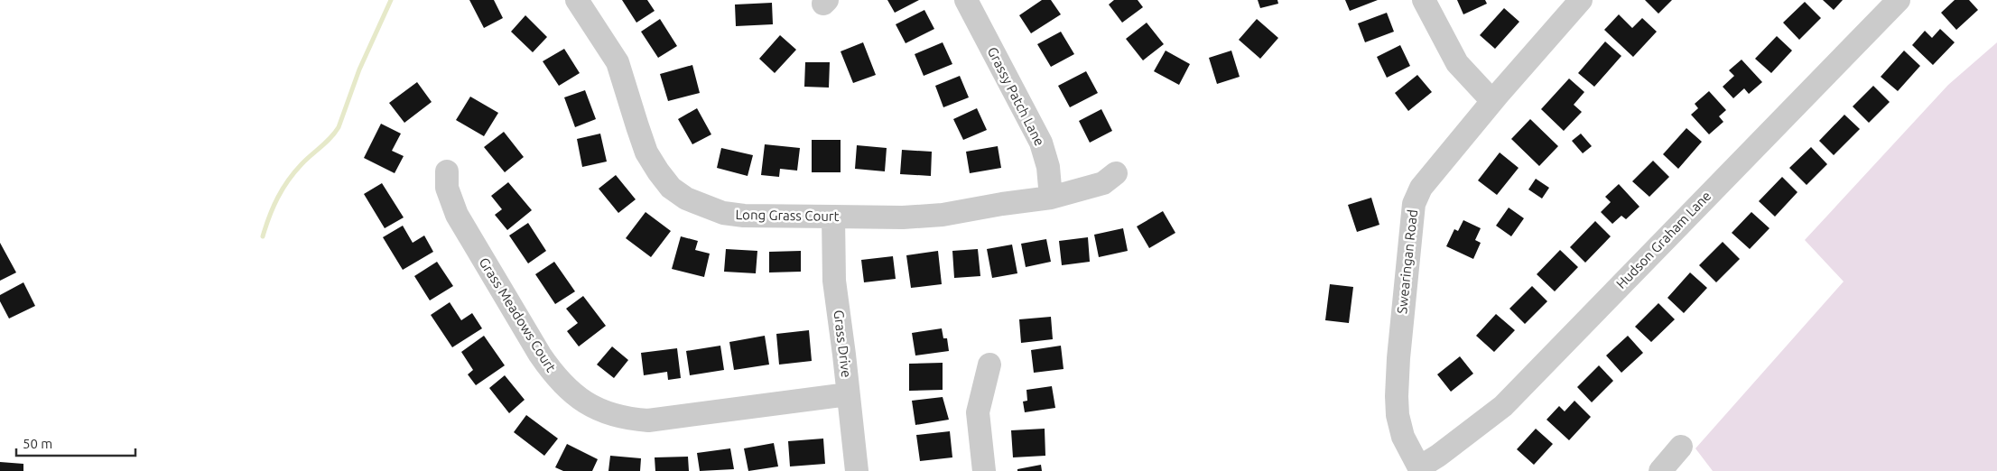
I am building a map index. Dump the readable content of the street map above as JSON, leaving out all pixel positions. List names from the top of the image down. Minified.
{"streets":{"street":["Grassy Patch Lane","Long Grass Court","Hudson Graham Lane","Swearingan Road","Grass Meadows Court","Grass Drive"]},"crossings":[["Grassy Patch Lane","Long Grass Court"],["Long Grass Court","Grass Drive"],["Hudson Graham Lane","Swearingan Road"],["Grass Meadows Court","Grass Drive"]],"scale_bar":"50 m"}
